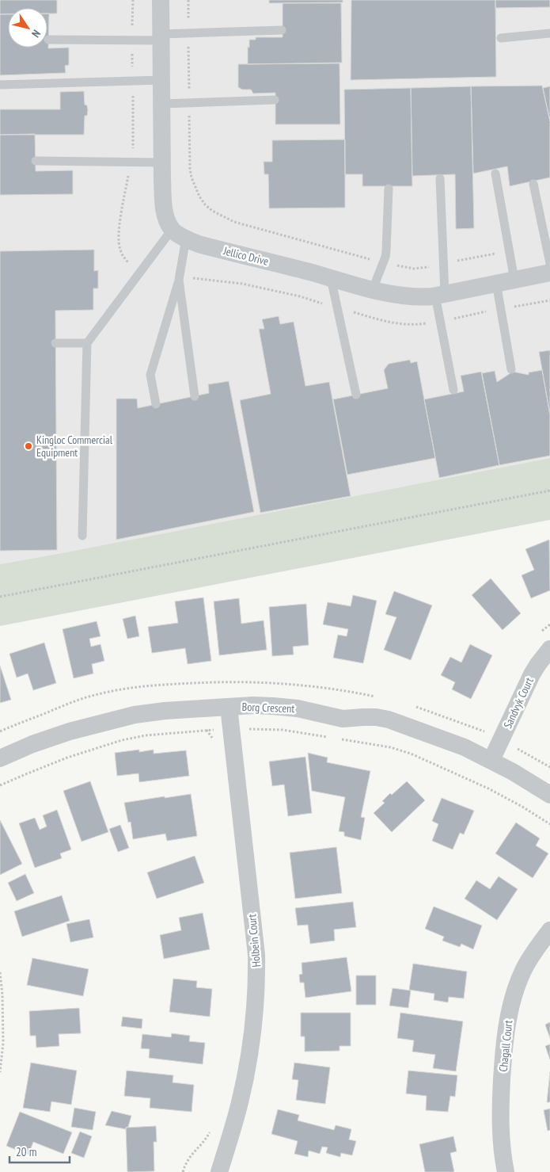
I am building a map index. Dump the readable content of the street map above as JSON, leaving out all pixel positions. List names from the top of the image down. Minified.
{"streets":{"street":["Jellico Drive","Sandvyk Court","Borg Crescent","Holbein Court","Chagall Court"]},"crossings":[["Sandvyk Court","Borg Crescent"],["Borg Crescent","Holbein Court"]],"places":["Kingloc Commercial Equipment"],"scale_bar":"20 m","north":"bottom right"}
